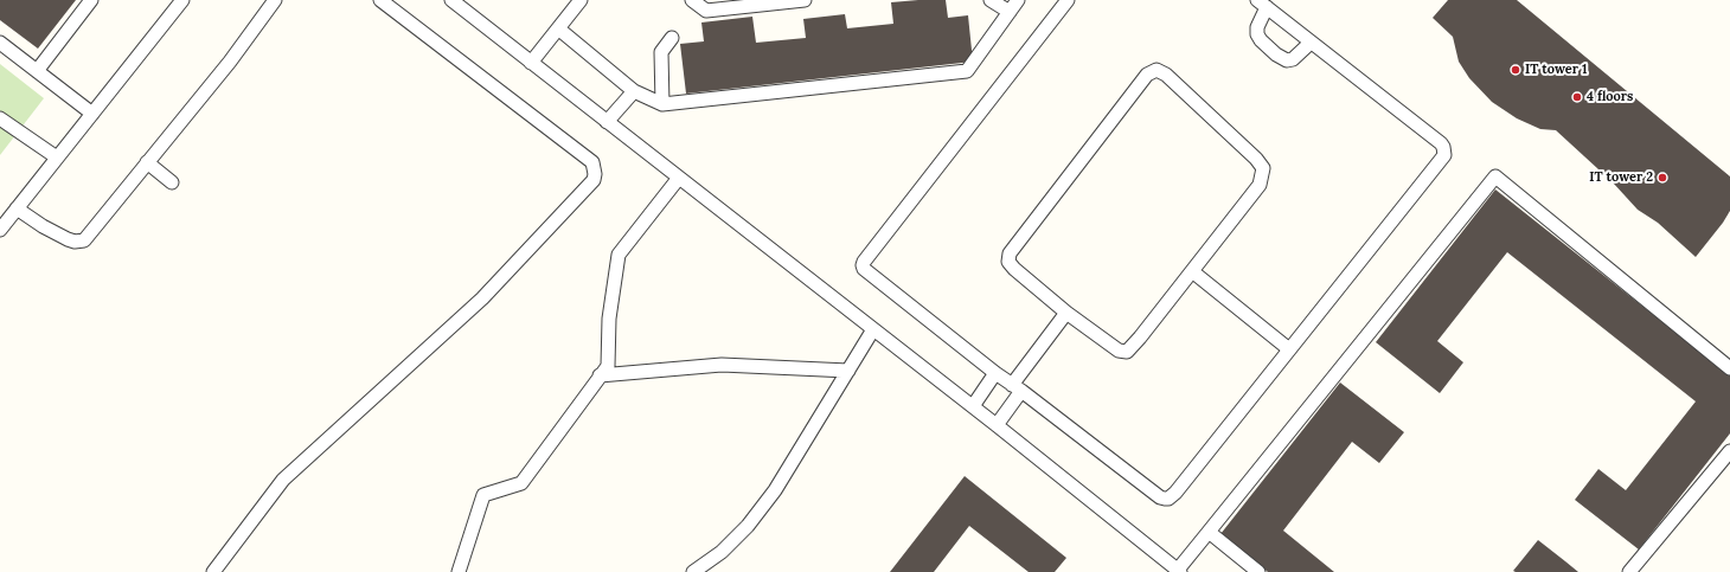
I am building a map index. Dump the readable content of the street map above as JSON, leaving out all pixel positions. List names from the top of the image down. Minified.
{"places":["IT tower 1","4 floors","IT tower 2"]}
